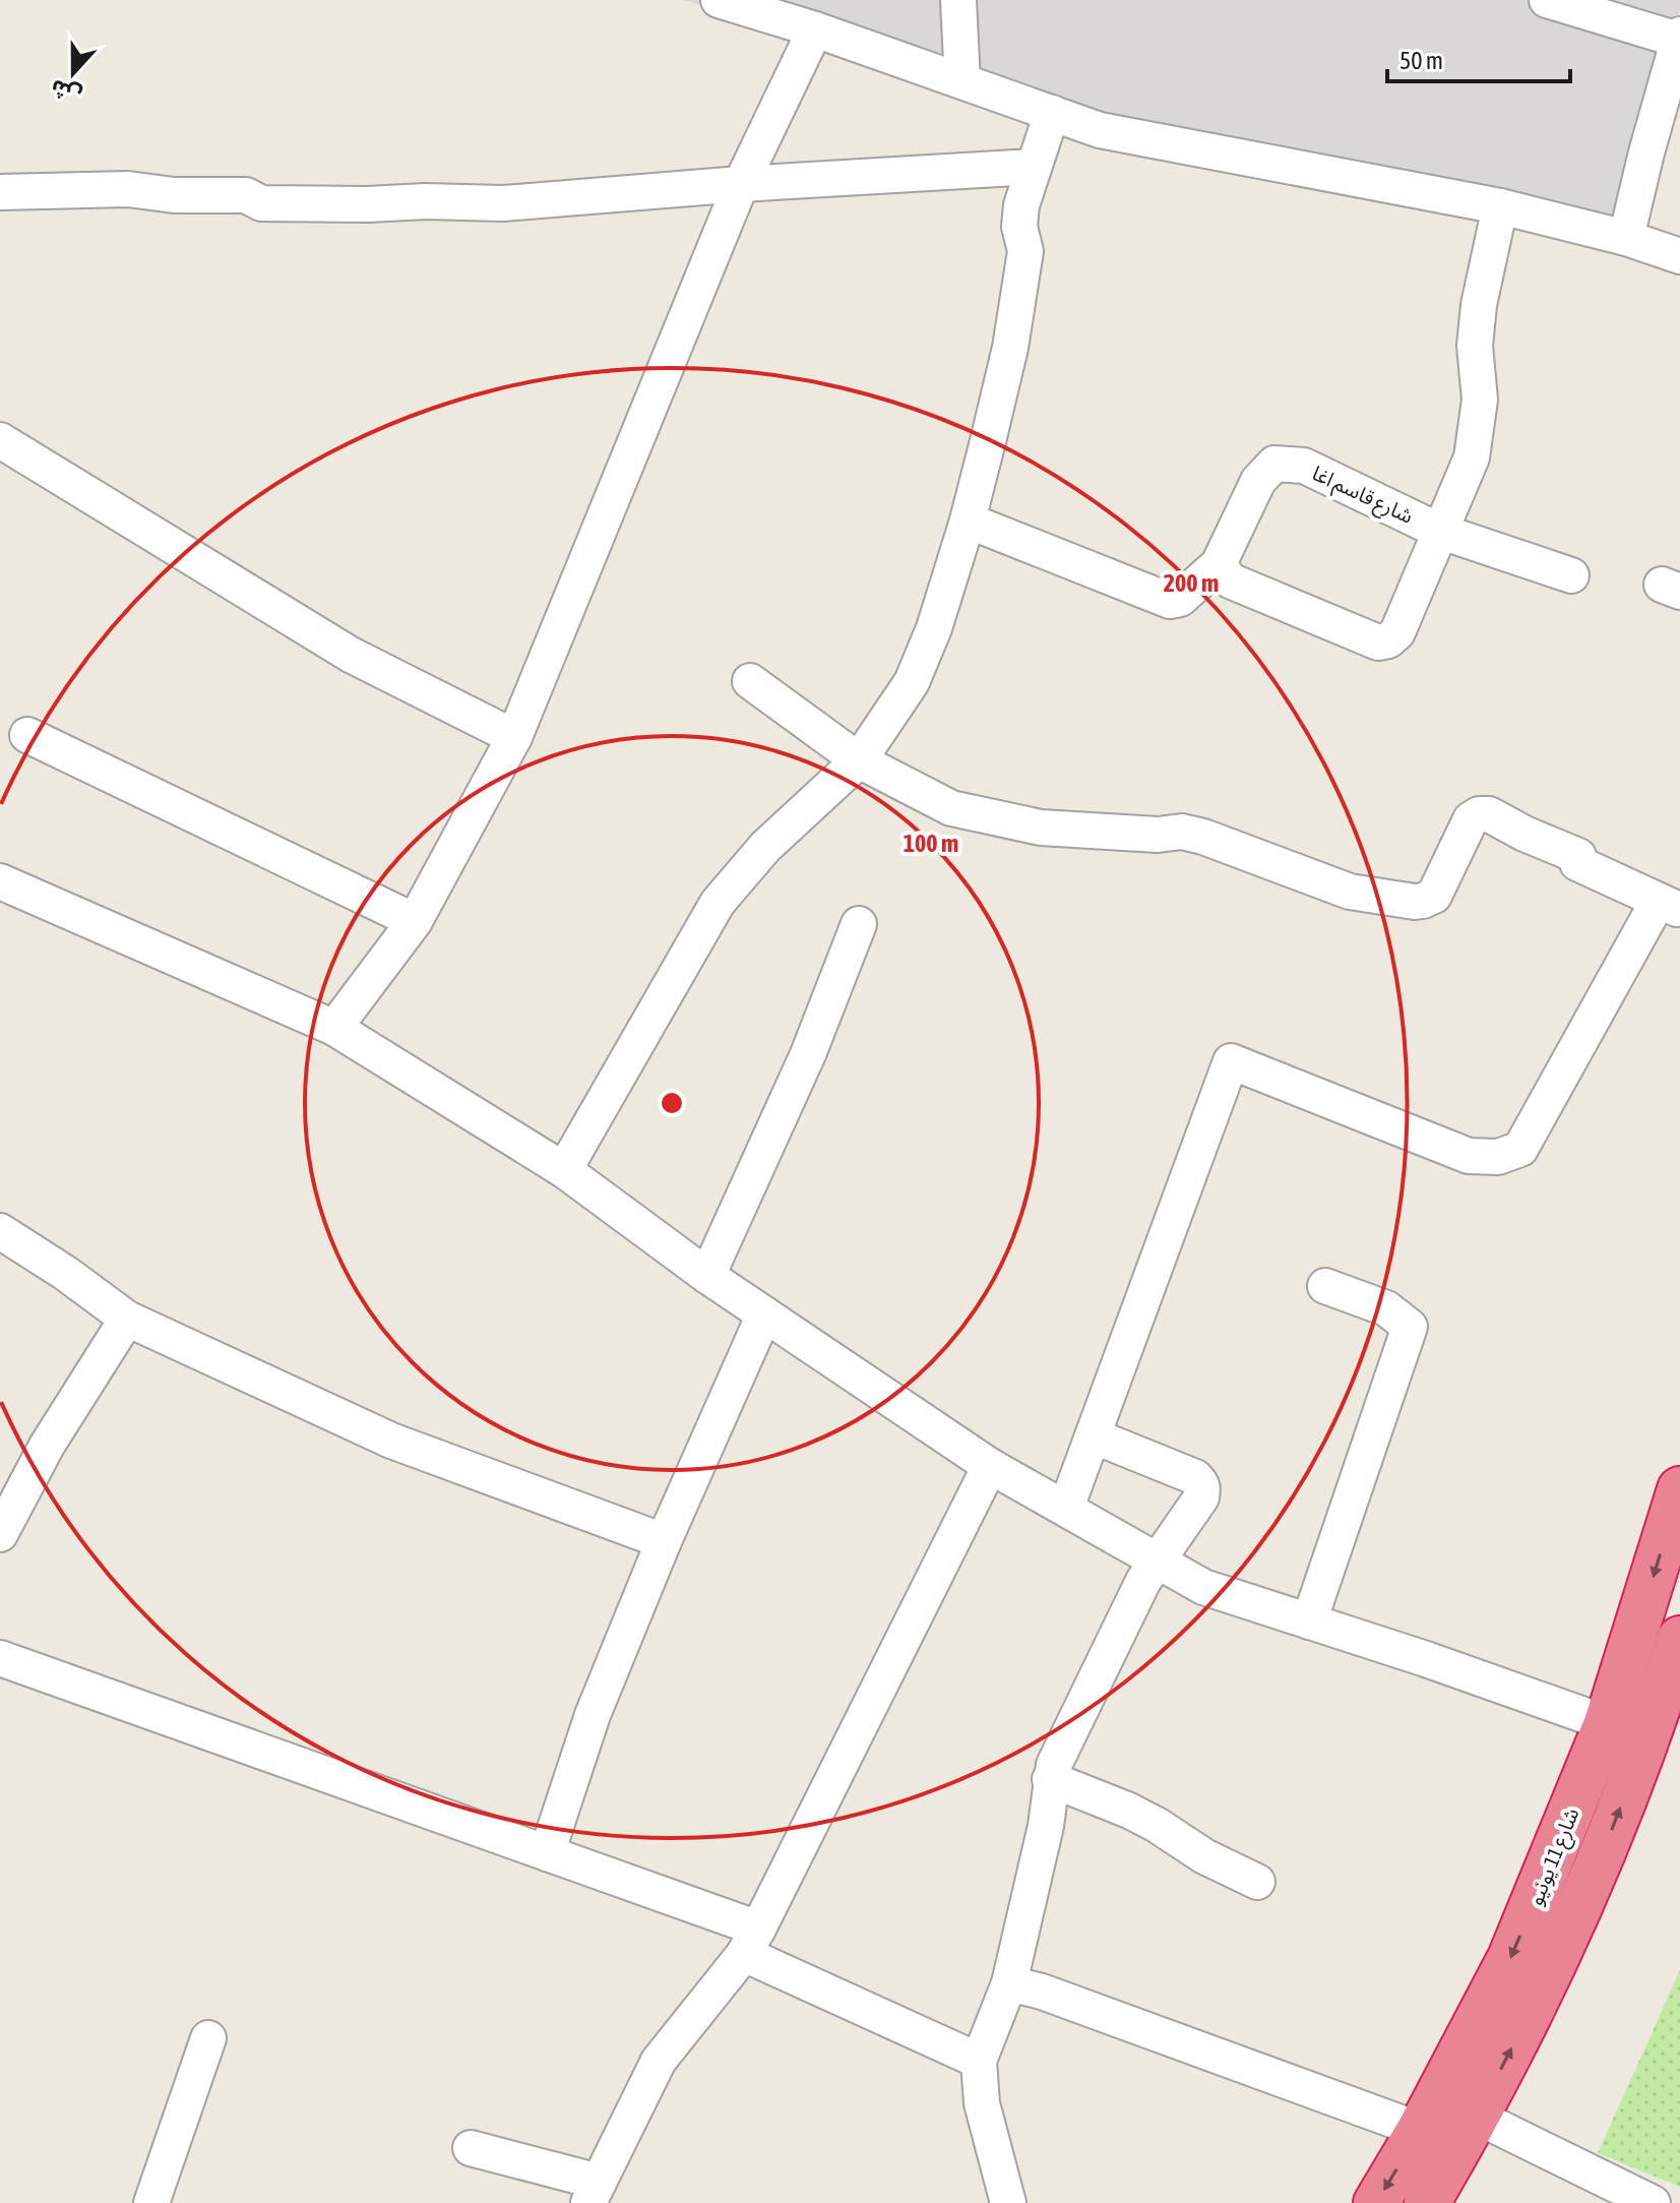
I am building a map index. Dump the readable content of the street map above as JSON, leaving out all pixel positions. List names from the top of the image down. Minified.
{"streets":{"highway":["شارع 11 يونيو"],"street":["شارع قاسم اغا"]},"scale_bar":"50 m","north":"bottom","rings":["200 m","100 m"]}
